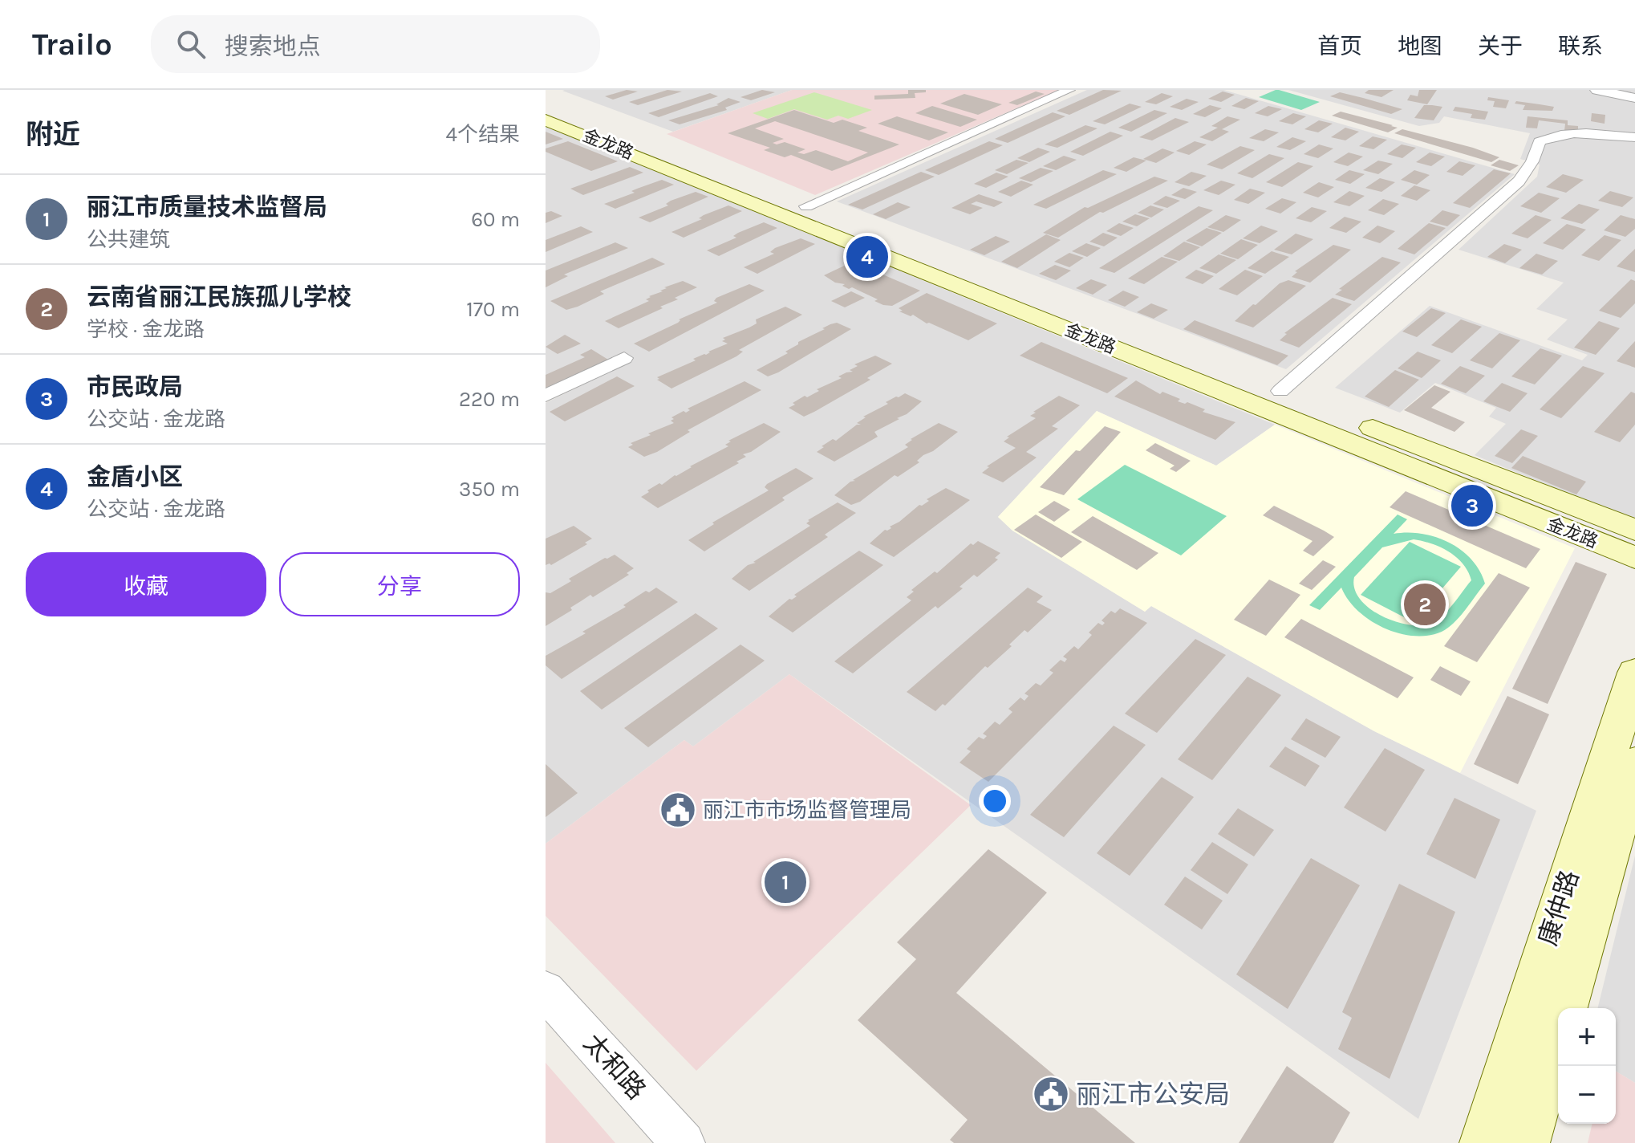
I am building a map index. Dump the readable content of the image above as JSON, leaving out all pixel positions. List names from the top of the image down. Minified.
{"streets":{"main road":["金龙路","康仲路"],"street":["太和路"]},"places":{"public building":["丽江市市场监督管理局","丽江市公安局"]},"page":{"header":"Trailo","search":"搜索地点","nav":["首页","地图","关于","联系"],"heading":["附近","4个结果"],"list":[{"mark":"1","name":"丽江市质量技术监督局","note":"公共建筑","value":"60 m"},{"mark":"2","name":"云南省丽江民族孤儿学校","note":"学校 · 金龙路","value":"170 m"},{"mark":"3","name":"市民政局","note":"公交站 · 金龙路","value":"220 m"},{"mark":"4","name":"金盾小区","note":"公交站 · 金龙路","value":"350 m"}],"pins":["4","3","2","1"],"buttons":["收藏","分享"],"map_buttons":["+","−"]}}
